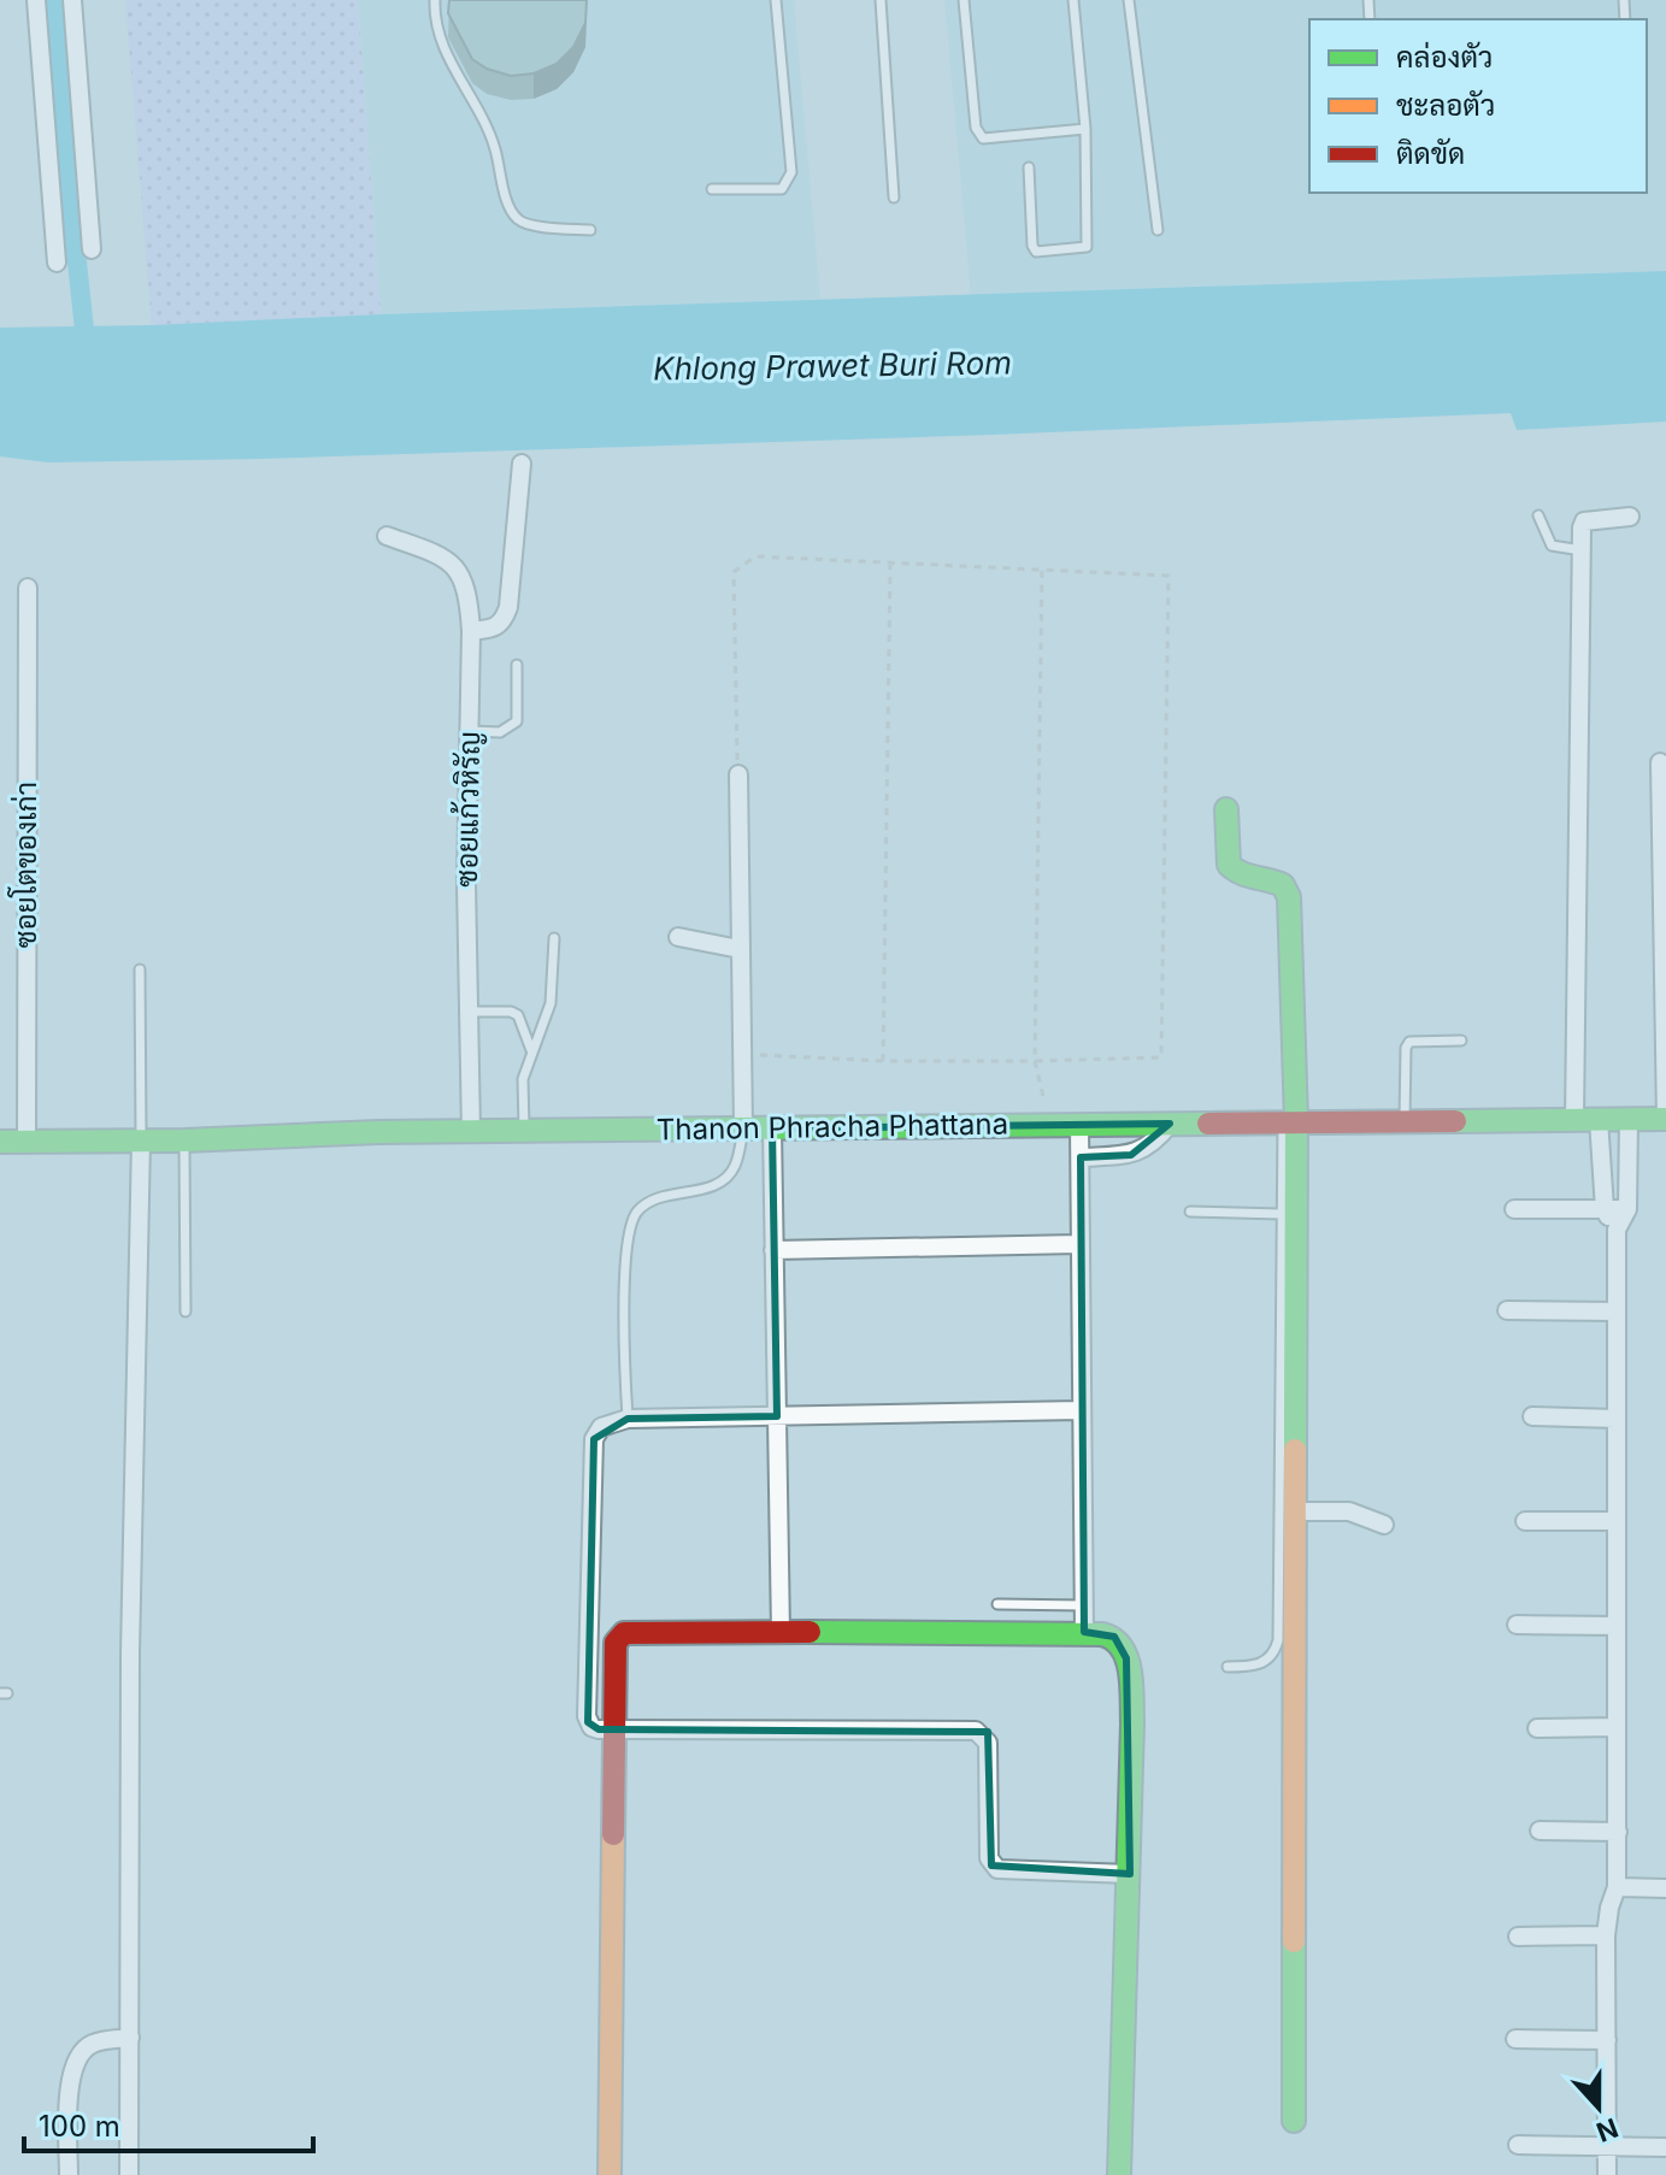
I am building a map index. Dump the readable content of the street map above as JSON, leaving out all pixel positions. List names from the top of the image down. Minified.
{"streets":{"street":["ซอยแก้วหิรัญ","ซอยโตของเก่า","Thanon Phracha Phattana"]},"crossings":[["ซอยแก้วหิรัญ","Thanon Phracha Phattana"],["ซอยโตของเก่า","Thanon Phracha Phattana"]],"water":["Khlong Prawet Buri Rom"],"legend":["คล่องตัว","ชะลอตัว","ติดขัด"],"scale_bar":"100 m","north":"bottom"}
